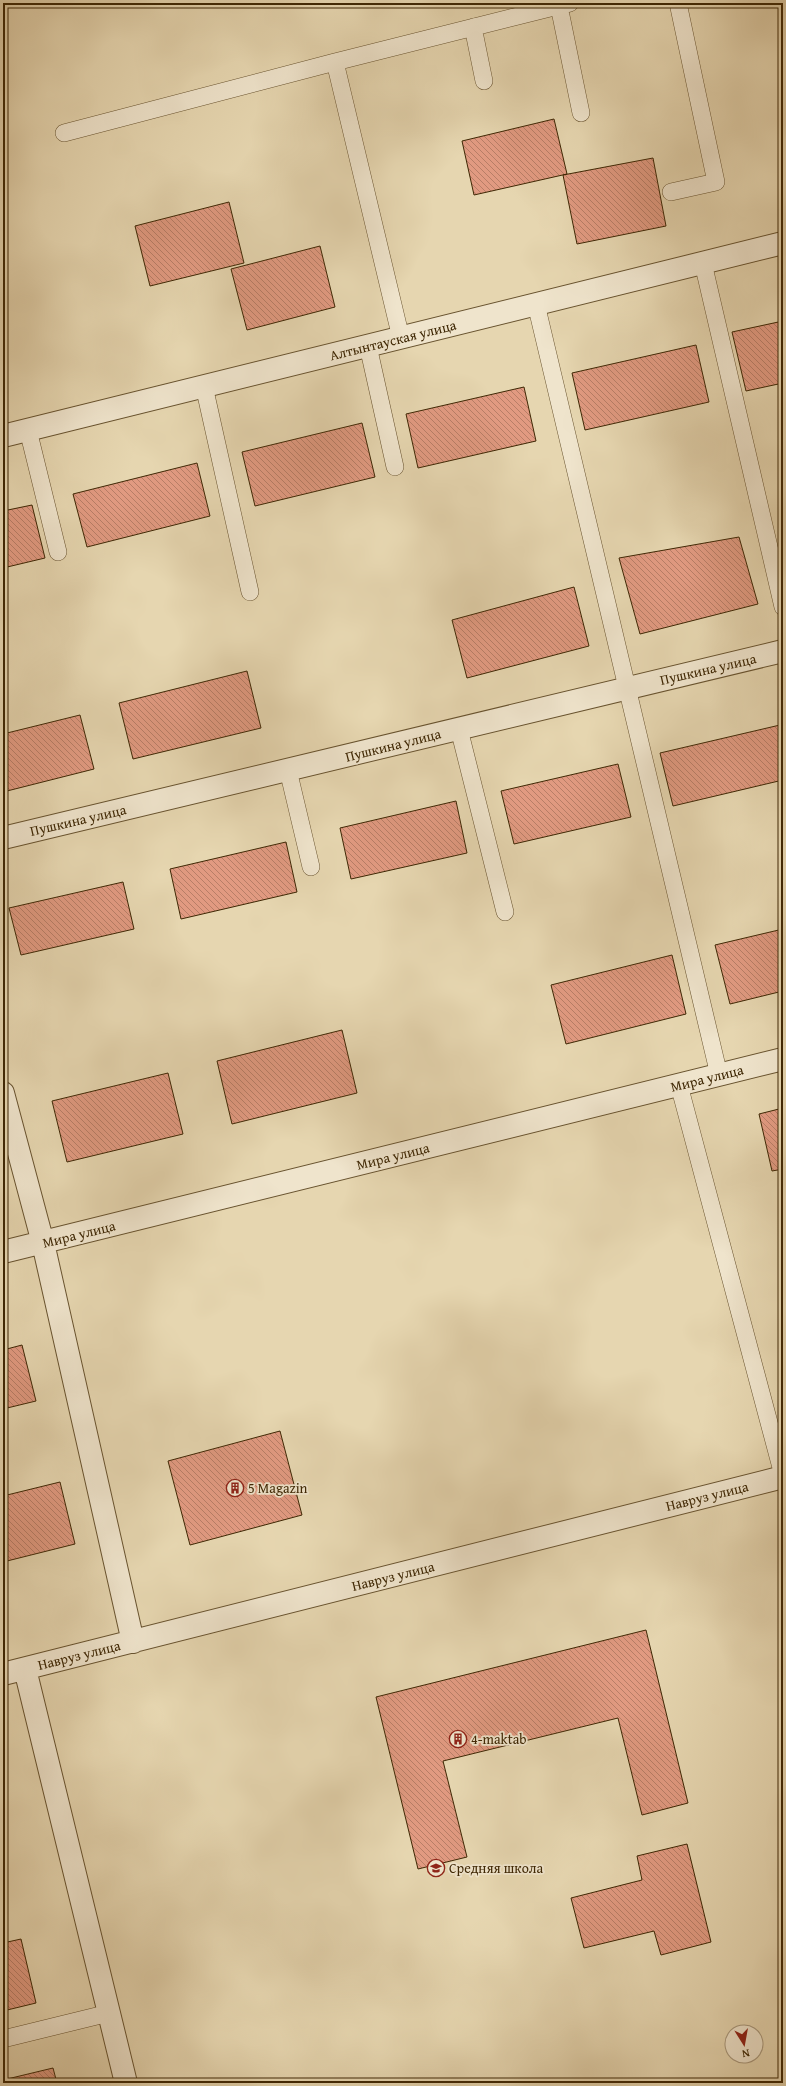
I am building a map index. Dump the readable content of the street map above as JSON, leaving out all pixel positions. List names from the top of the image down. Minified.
{"streets":{"street":["Алтынтауская улица","Пушкина улица","Мира улица","Навруз улица"]},"places":{"building":["5 Magazin","4-maktab"],"school or university":["Средняя школа"]},"north":"bottom"}
